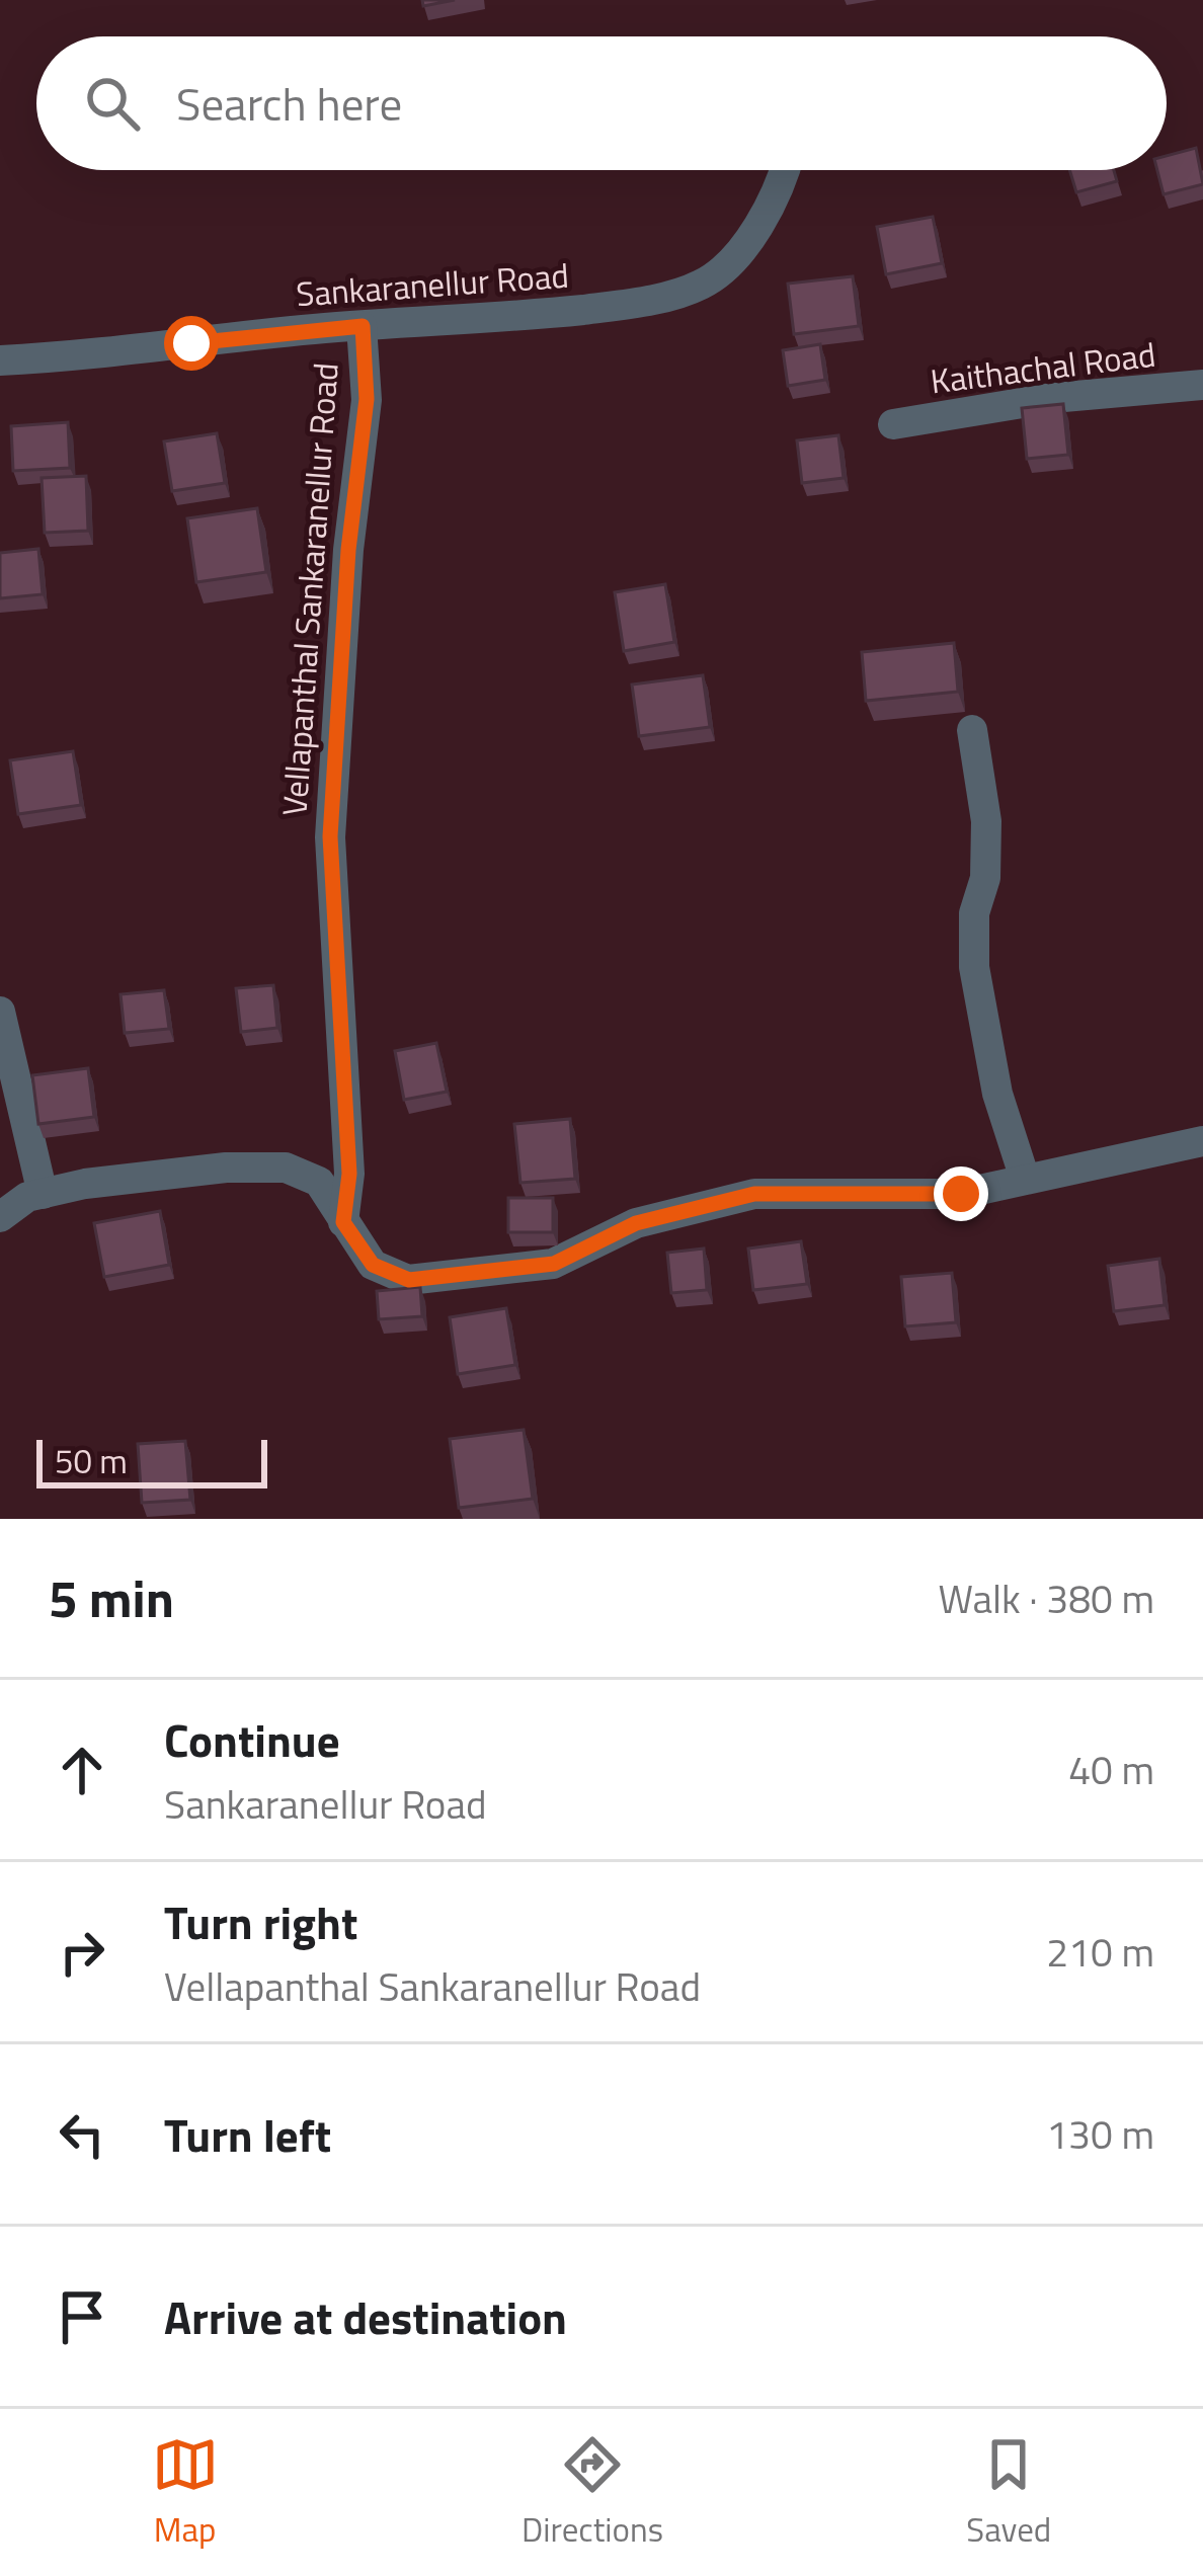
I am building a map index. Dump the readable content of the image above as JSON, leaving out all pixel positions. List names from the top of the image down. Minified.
{"streets":{"street":["Sankaranellur Road","Kaithachal Road","Vellapanthal Sankaranellur Road"]},"crossings":[["Sankaranellur Road","Vellapanthal Sankaranellur Road"]],"scale_bar":"50 m","page":{"search":"Search here","scale":"50 m","heading":["5 min","Walk · 380 m"],"list":[["Continue","Sankaranellur Road","40 m"],["Turn right","Vellapanthal Sankaranellur Road","210 m"],["Turn left","130 m"],"Arrive at destination"],"nav":["Map","Directions","Saved"]}}
